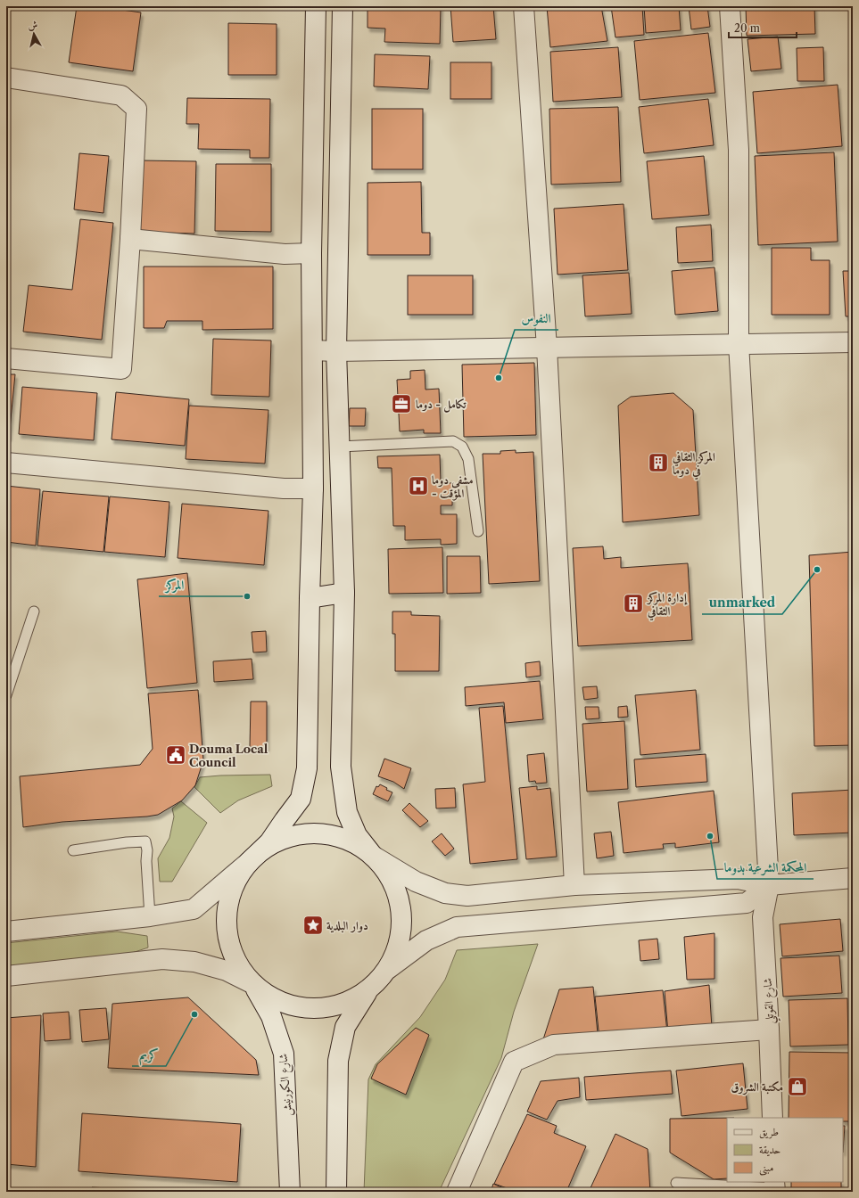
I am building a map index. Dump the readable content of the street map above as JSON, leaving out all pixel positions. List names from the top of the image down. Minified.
{"streets":{"street":["شارع القوتلي","شارع الكورنيش"]},"places":{"other":["النفوس","unmarked","المركز","المحكمة الشرعية بدوما","كريم"],"office":["تكامل - دوما"],"building":["المركز الثقافي في دوما","إدارة المركز الثقافي"],"hospital":["مشفى دوما - المؤقت"],"public building":["Douma Local Council"],"place":["دوار البلدية"],"shop":["مكتبة الشروق"]},"legend":["طريق","حديقة","مبنى"],"scale_bar":"20 m","north":"top"}
